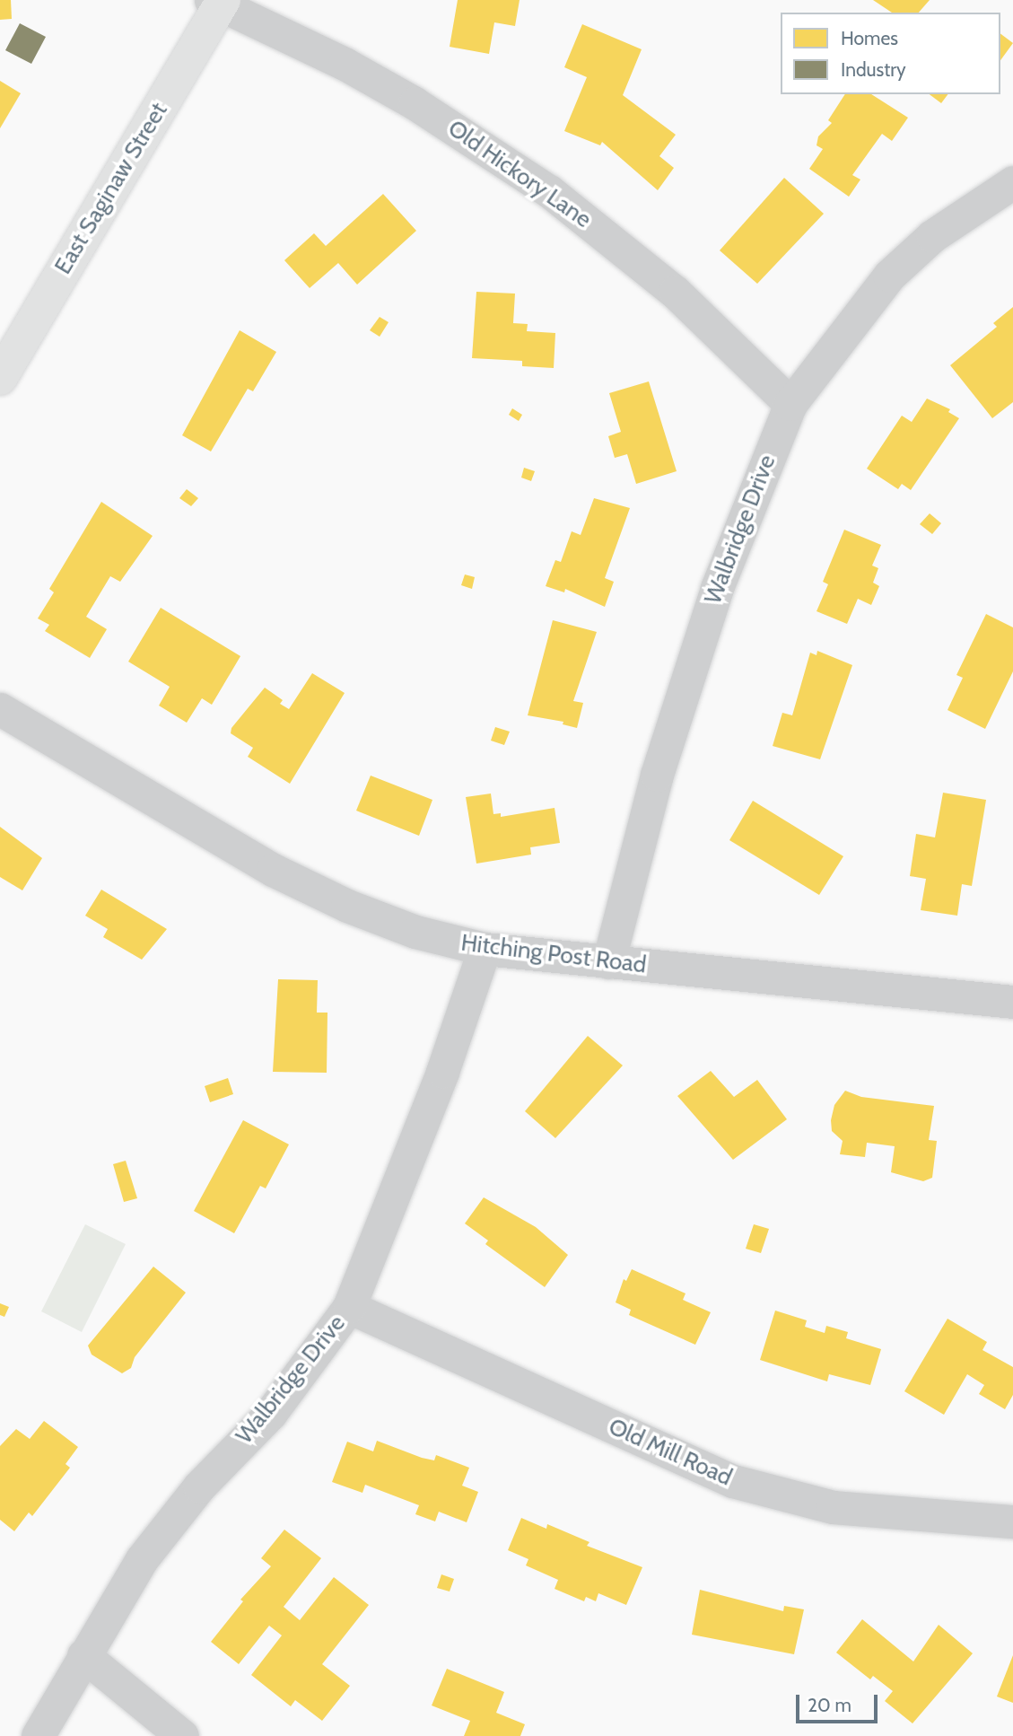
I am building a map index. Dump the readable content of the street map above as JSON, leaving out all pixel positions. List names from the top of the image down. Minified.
{"streets":{"main road":["East Saginaw Street"],"street":["Old Hickory Lane","Walbridge Drive","Hitching Post Road","Old Mill Road"]},"crossings":[["Old Hickory Lane","East Saginaw Street"],["Old Hickory Lane","Walbridge Drive"],["Walbridge Drive","Hitching Post Road"],["Walbridge Drive","Old Mill Road"]],"legend":["Homes","Industry"],"scale_bar":"20 m"}
